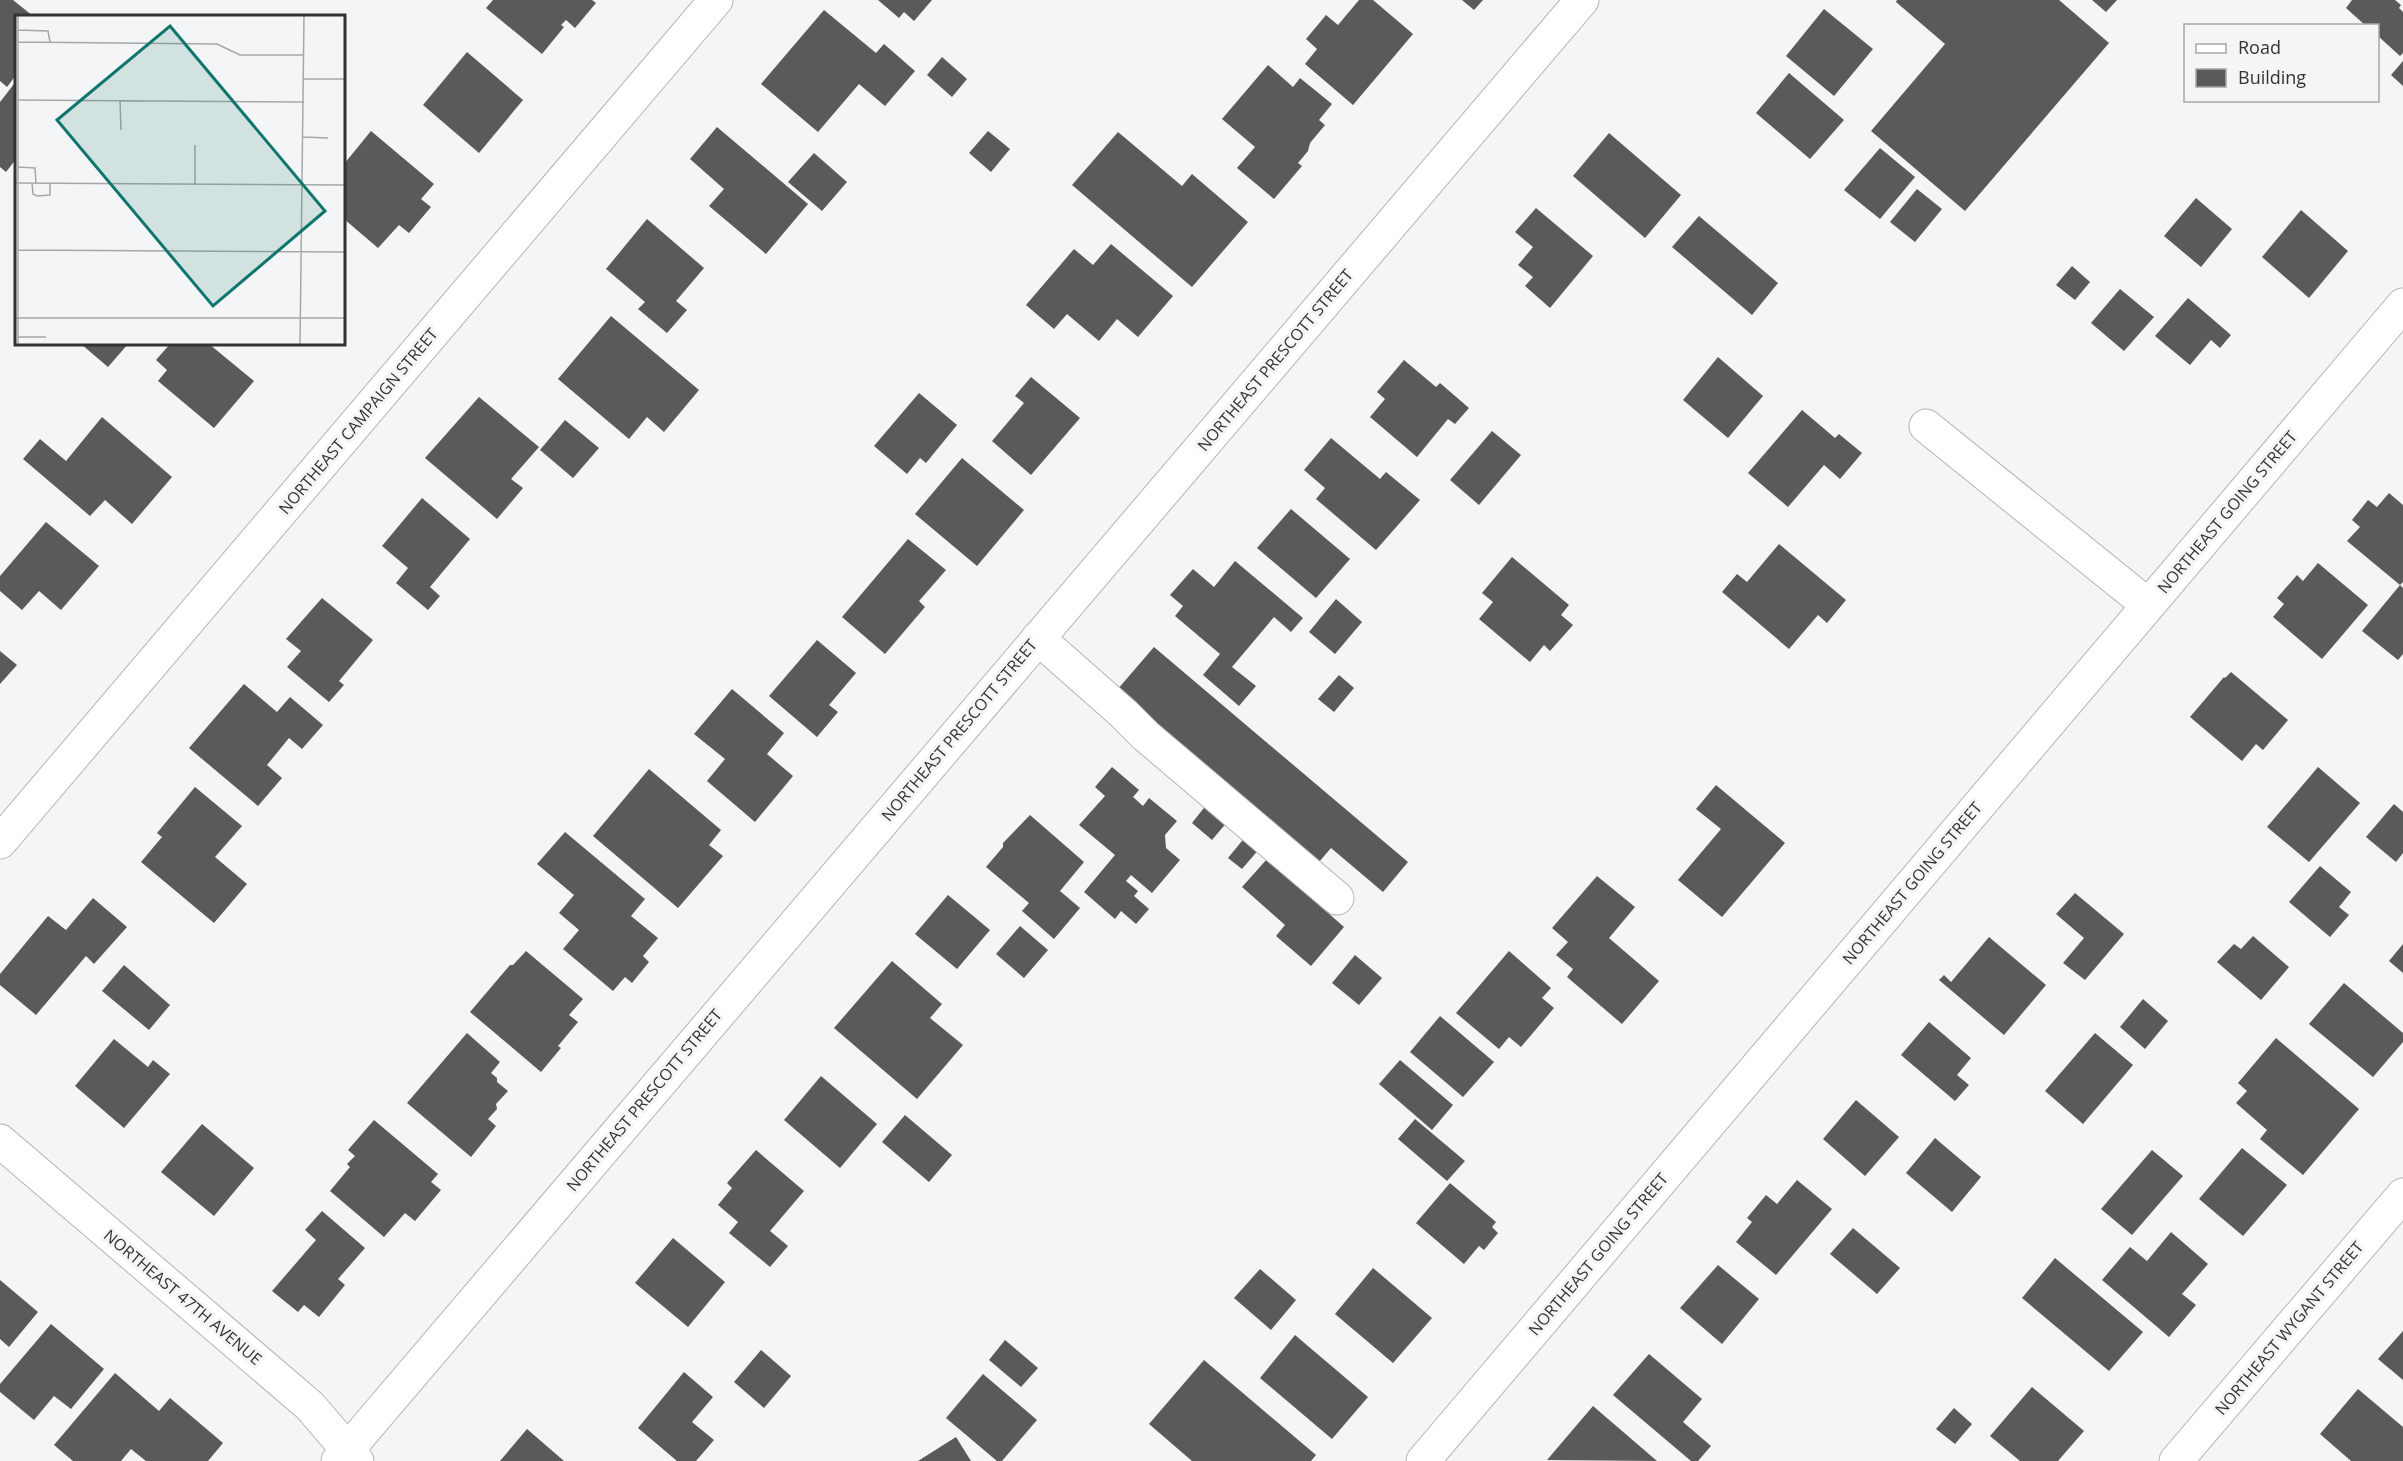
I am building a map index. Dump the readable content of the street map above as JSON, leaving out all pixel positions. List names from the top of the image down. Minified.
{"streets":{"street":["NORTHEAST PRESCOTT STREET","NORTHEAST CAMPAIGN STREET","NORTHEAST GOING STREET","NORTHEAST 47TH AVENUE","NORTHEAST WYGANT STREET"]},"crossings":[["NORTHEAST PRESCOTT STREET","NORTHEAST 47TH AVENUE"]],"legend":["Road","Building"]}
